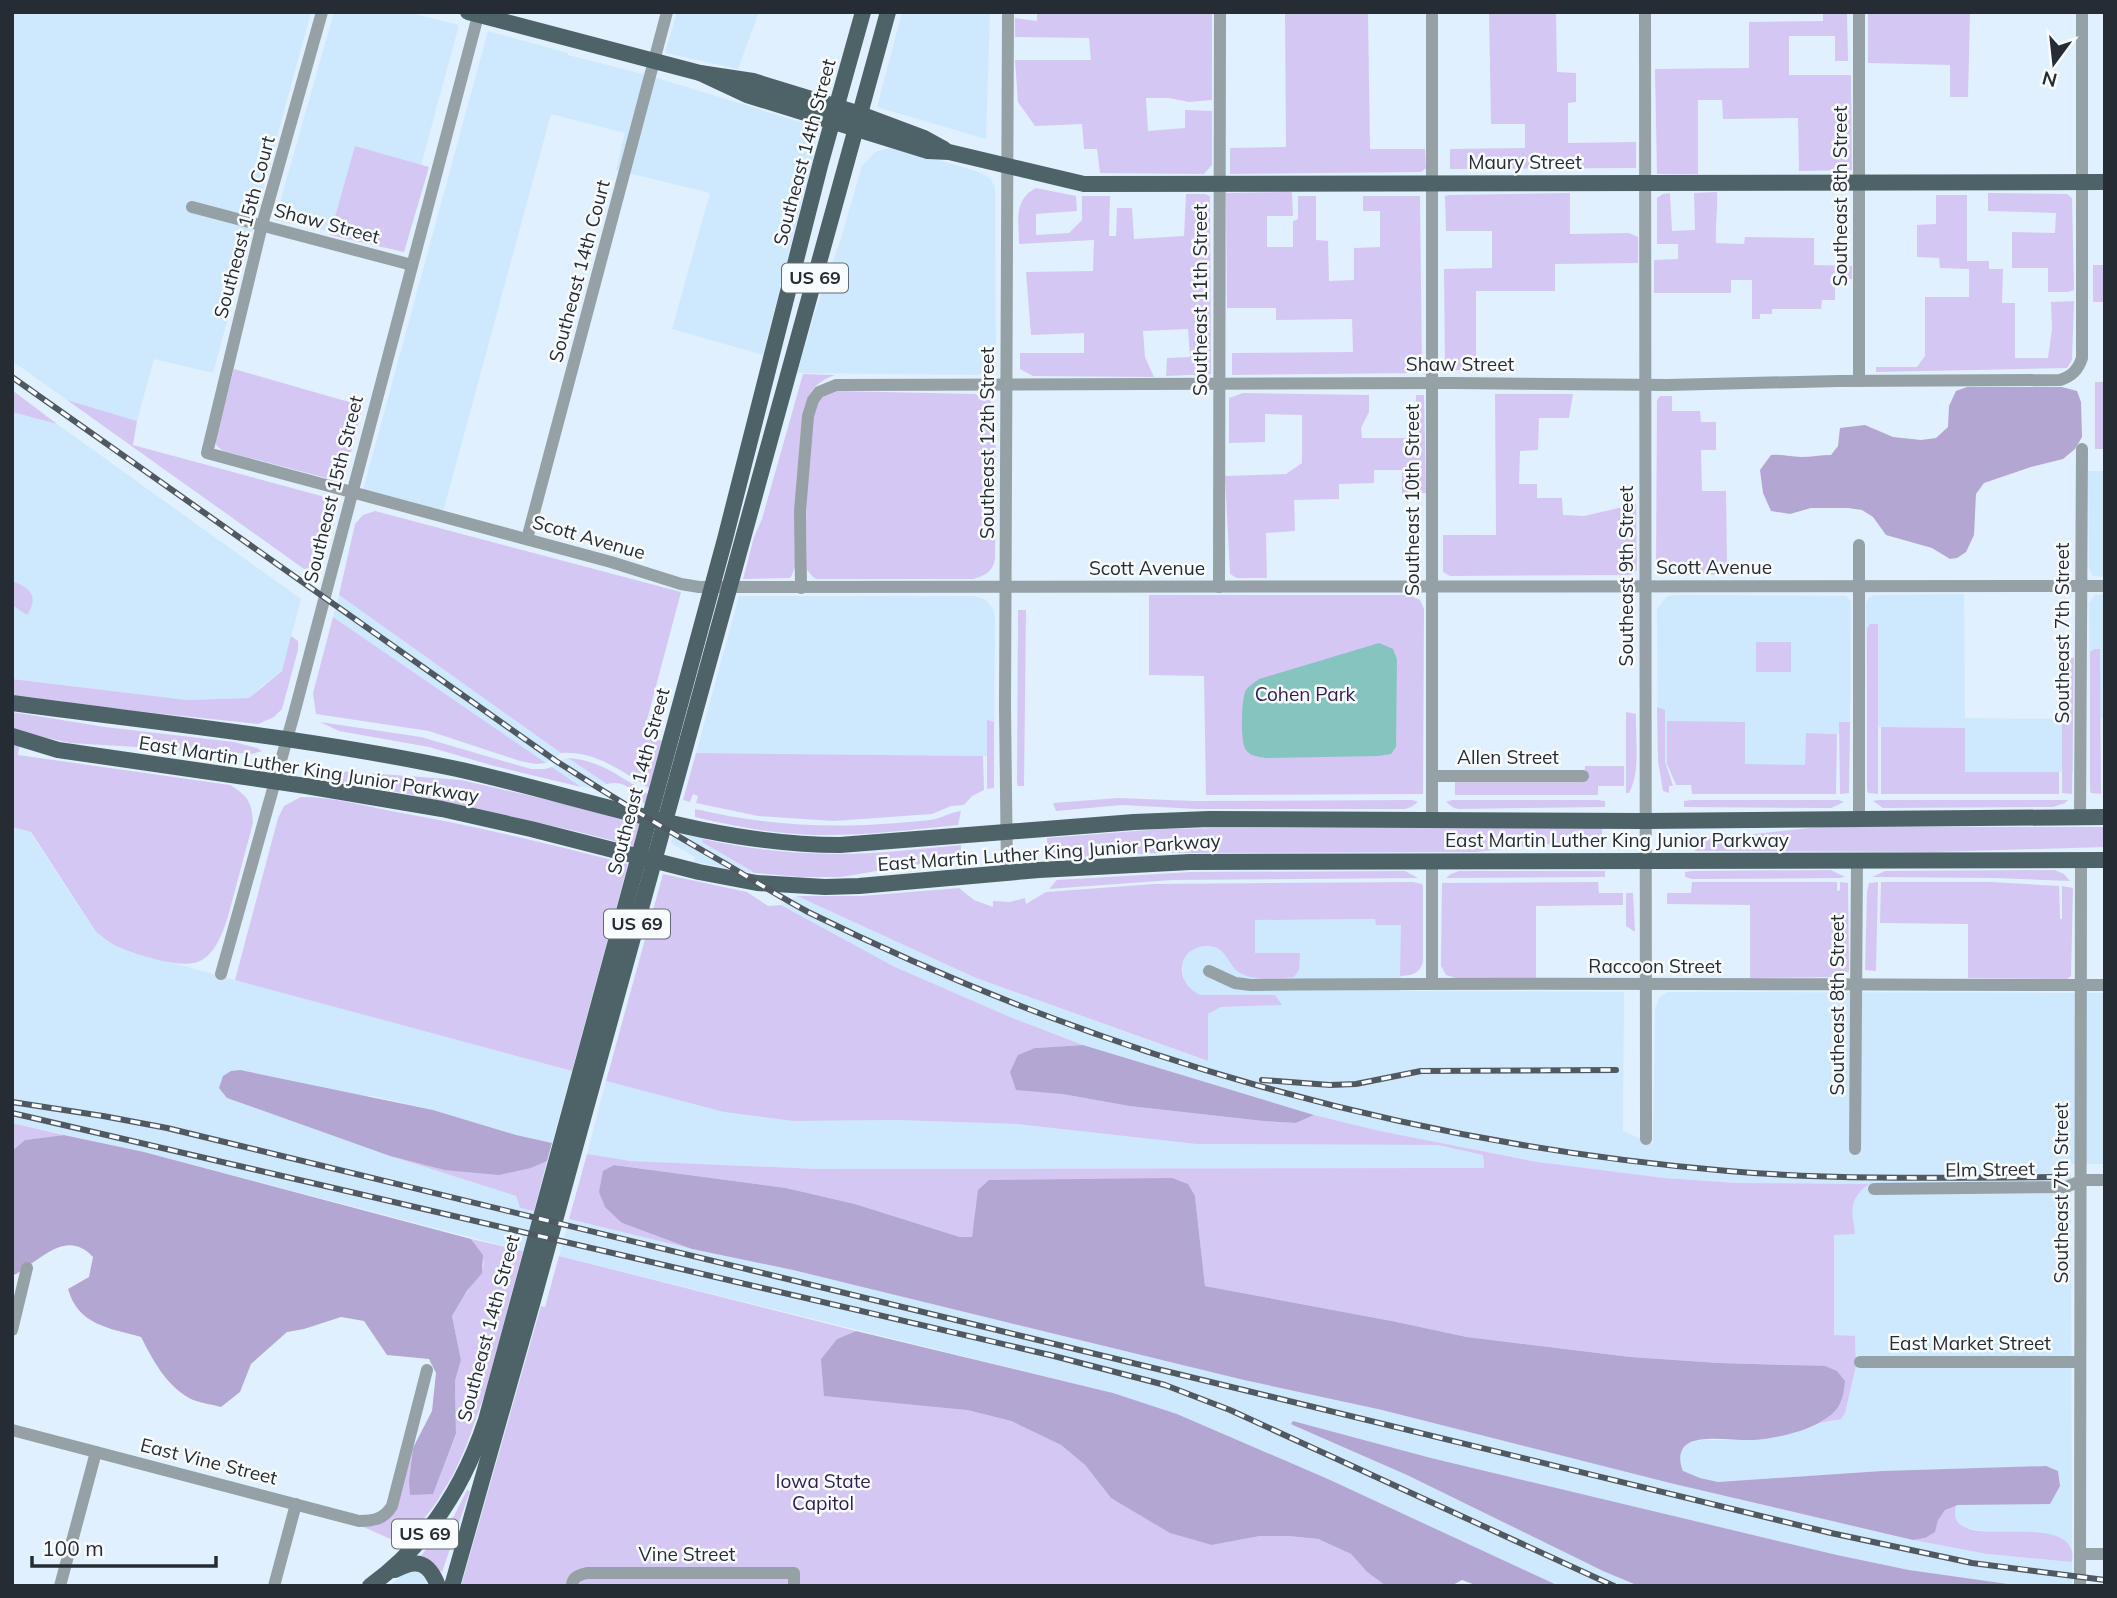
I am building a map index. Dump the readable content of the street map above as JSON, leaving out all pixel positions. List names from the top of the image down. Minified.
{"streets":{"main road":["Southeast 14th Street","Maury Street","US 69","East Martin Luther King Junior Parkway"],"street":["Southeast 8th Street","Shaw Street","Southeast 15th Court","Southeast 14th Court","Southeast 11th Street","Southeast 12th Street","Southeast 15th Street","Southeast 10th Street","Scott Avenue","Southeast 9th Street","Southeast 7th Street","Allen Street","Raccoon Street","Elm Street","East Market Street","East Vine Street","Vine Street"]},"crossings":[["Southeast 14th Street","Maury Street"],["Southeast 14th Street","US 69"],["Maury Street","Southeast 8th Street"],["Maury Street","Shaw Street"],["Maury Street","Southeast 14th Court"],["Maury Street","Southeast 11th Street"],["Maury Street","Southeast 12th Street"],["Maury Street","Southeast 15th Street"],["Maury Street","Southeast 10th Street"],["Maury Street","Southeast 9th Street"],["Southeast 8th Street","Shaw Street"],["Southeast 8th Street","East Martin Luther King Junior Parkway"],["Southeast 8th Street","Raccoon Street"],["Shaw Street","Southeast 15th Court"],["Shaw Street","Southeast 11th Street"],["Shaw Street","Southeast 12th Street"],["Shaw Street","Southeast 15th Street"],["Shaw Street","Southeast 10th Street"],["Shaw Street","Scott Avenue"],["Shaw Street","Southeast 9th Street"],["Southeast 15th Court","Scott Avenue"],["Southeast 14th Court","Scott Avenue"],["Southeast 11th Street","Scott Avenue"],["Southeast 12th Street","Scott Avenue"],["Southeast 12th Street","East Martin Luther King Junior Parkway"],["Southeast 15th Street","Scott Avenue"],["Southeast 15th Street","East Martin Luther King Junior Parkway"],["Southeast 10th Street","Scott Avenue"],["Southeast 10th Street","Allen Street"],["Southeast 10th Street","East Martin Luther King Junior Parkway"],["Scott Avenue","Southeast 9th Street"],["Scott Avenue","Southeast 7th Street"],["Southeast 9th Street","East Martin Luther King Junior Parkway"],["Southeast 9th Street","Raccoon Street"],["Southeast 7th Street","East Martin Luther King Junior Parkway"],["Southeast 7th Street","Raccoon Street"],["Southeast 7th Street","Elm Street"],["Southeast 7th Street","East Market Street"]],"parks":["Cohen Park","Iowa State Capitol"],"scale_bar":"100 m","north":"bottom"}
